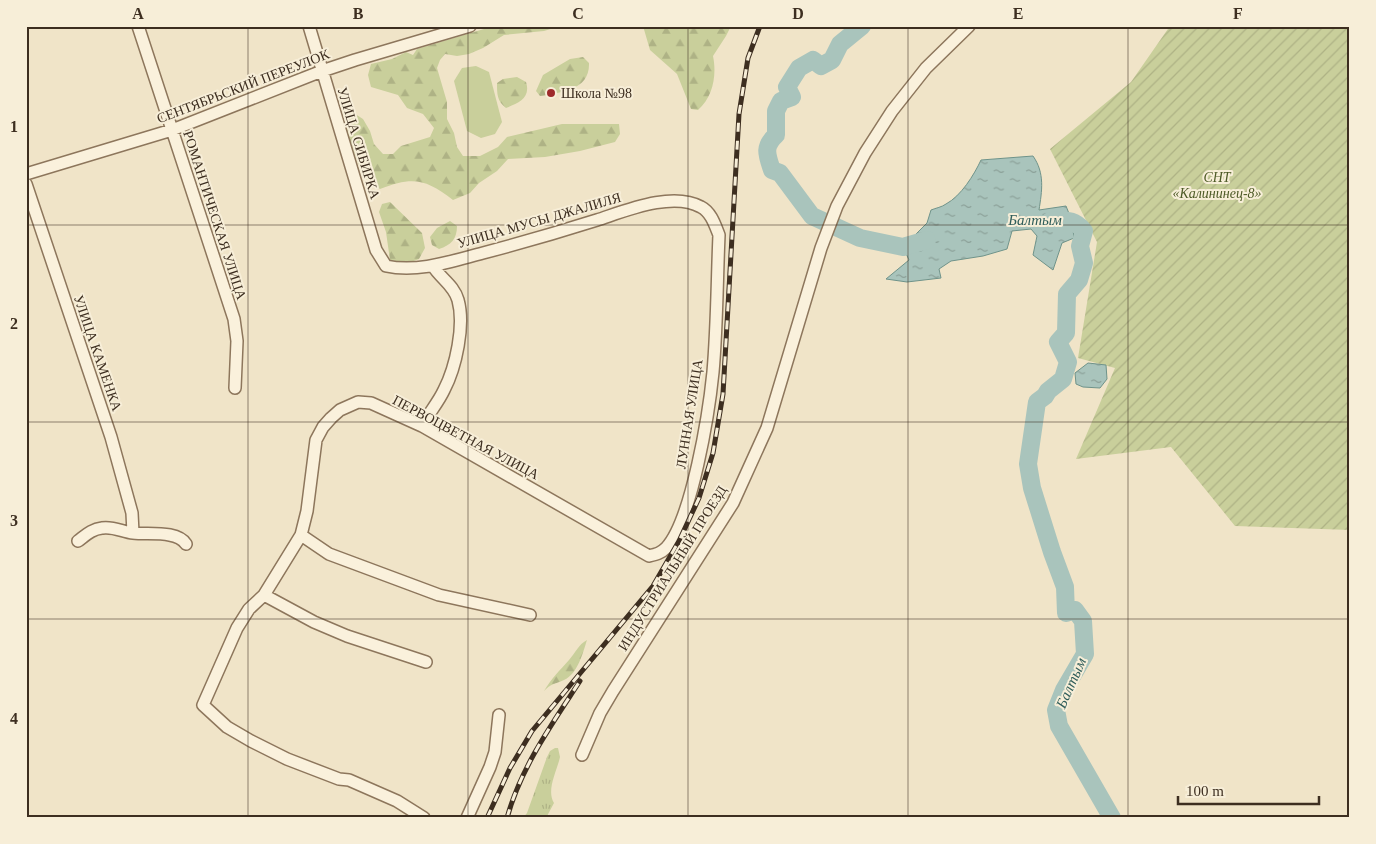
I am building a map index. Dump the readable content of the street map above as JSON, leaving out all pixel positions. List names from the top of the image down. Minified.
{"streets":{"street":["СЕНТЯБРЬСКИЙ ПЕРЕУЛОК","УЛИЦА СИБИРКА","РОМАНТИЧЕСКАЯ УЛИЦА","УЛИЦА МУСЫ ДЖАЛИЛЯ","УЛИЦА КАМЕНКА","ЛУННАЯ УЛИЦА","ПЕРВОЦВЕТНАЯ УЛИЦА","ИНДУСТРИАЛЬНЫЙ ПРОЕЗД"]},"crossings":[["СЕНТЯБРЬСКИЙ ПЕРЕУЛОК","УЛИЦА СИБИРКА"],["СЕНТЯБРЬСКИЙ ПЕРЕУЛОК","РОМАНТИЧЕСКАЯ УЛИЦА"],["УЛИЦА СИБИРКА","УЛИЦА МУСЫ ДЖАЛИЛЯ"],["УЛИЦА МУСЫ ДЖАЛИЛЯ","ЛУННАЯ УЛИЦА"],["ЛУННАЯ УЛИЦА","ПЕРВОЦВЕТНАЯ УЛИЦА"]],"water":["Балтым"],"parks":["СНТ «Калининец-8»"],"places":["Школа №98"],"scale_bar":"100 m","grid":{"columns":["A","B","C","D","E","F"],"rows":["1","2","3","4"]}}
